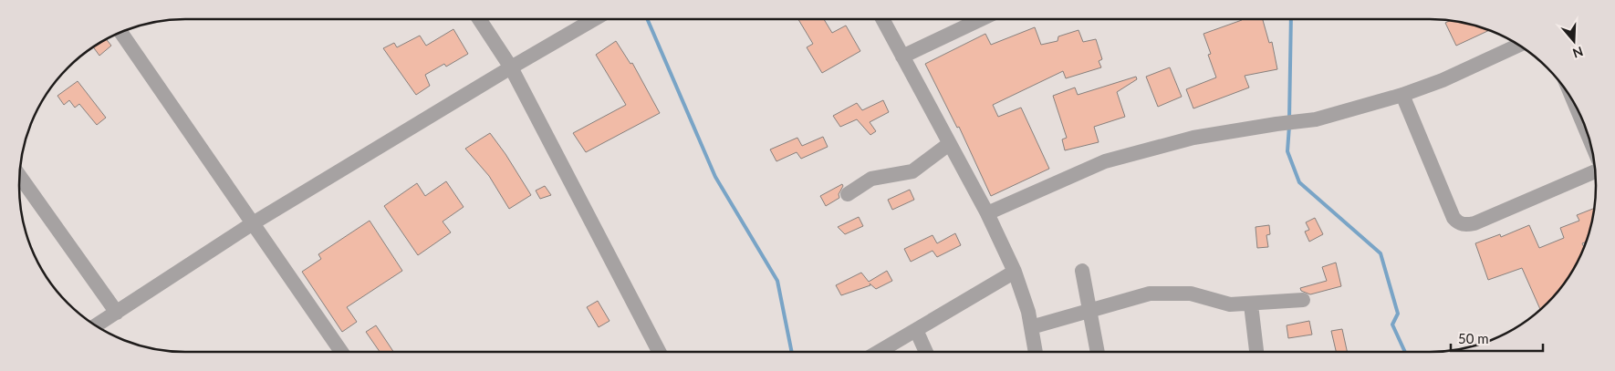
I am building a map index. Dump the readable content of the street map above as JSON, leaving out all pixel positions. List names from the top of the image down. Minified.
{"scale_bar":"50 m","north":"bottom"}
